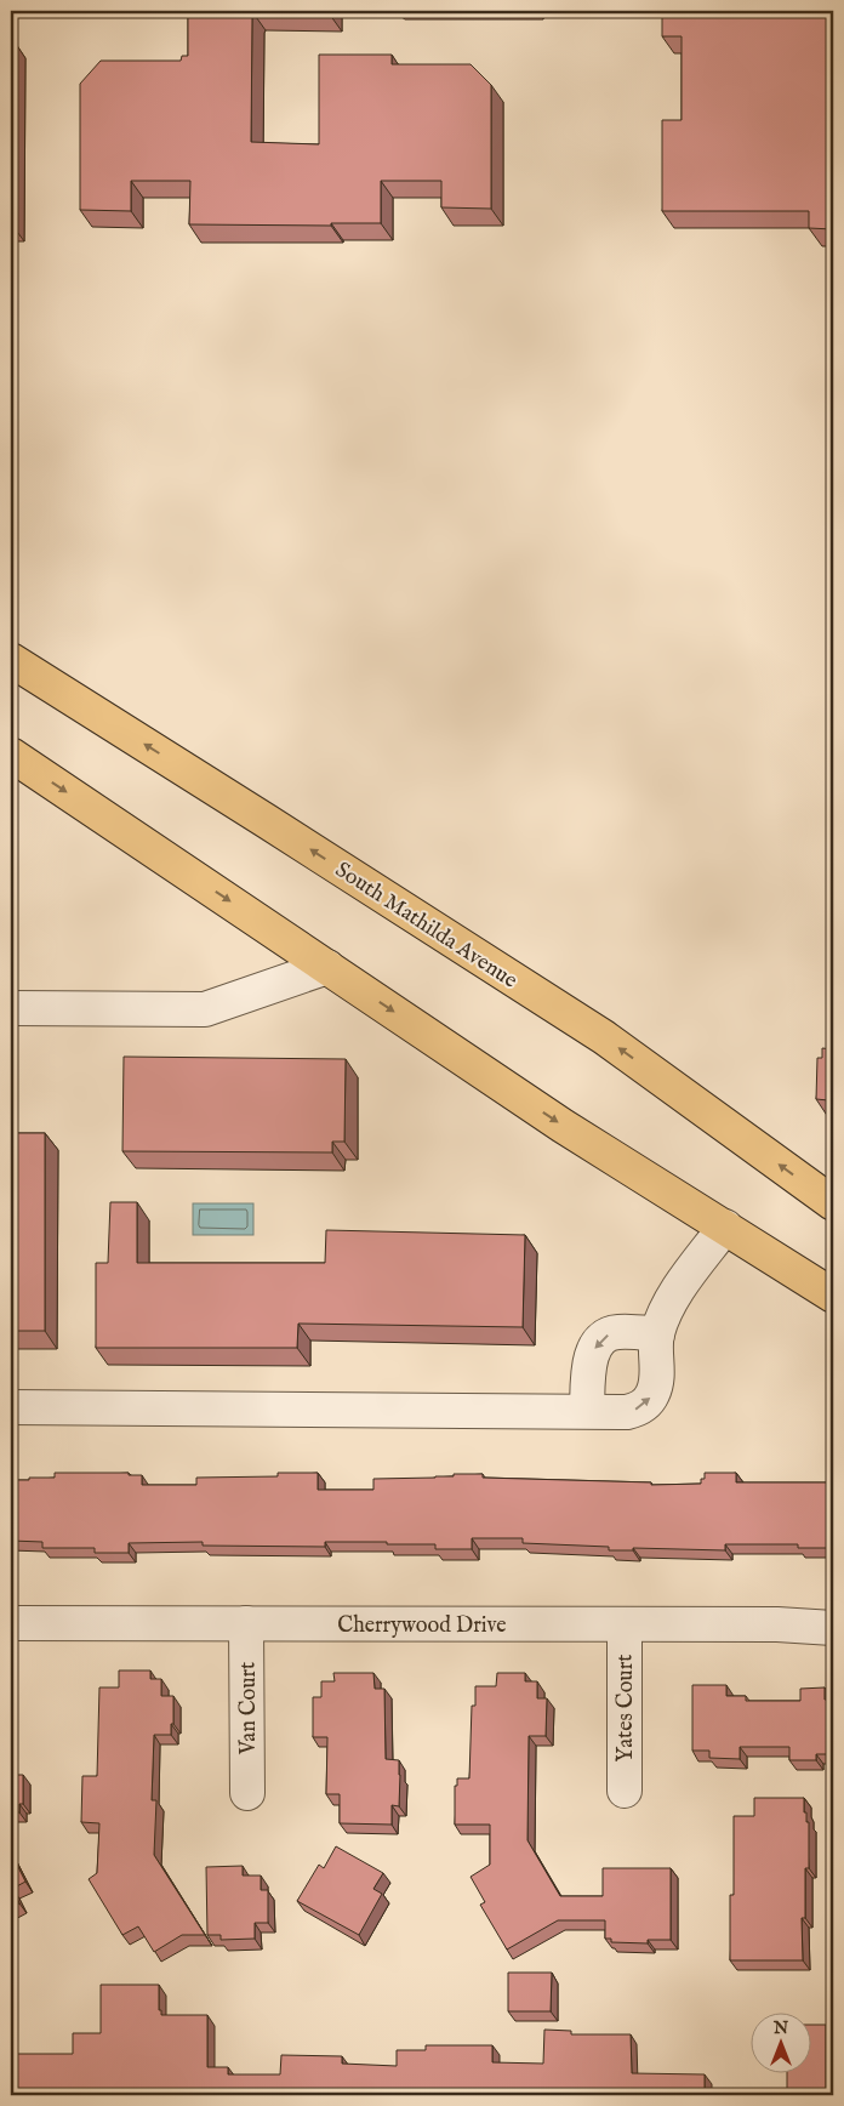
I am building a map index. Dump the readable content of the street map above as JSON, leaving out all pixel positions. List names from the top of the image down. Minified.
{"streets":{"main road":["South Mathilda Avenue"],"street":["Cherrywood Drive","Van Court","Yates Court"]},"crossings":[["Cherrywood Drive","Van Court"],["Cherrywood Drive","Yates Court"]],"north":"top"}
